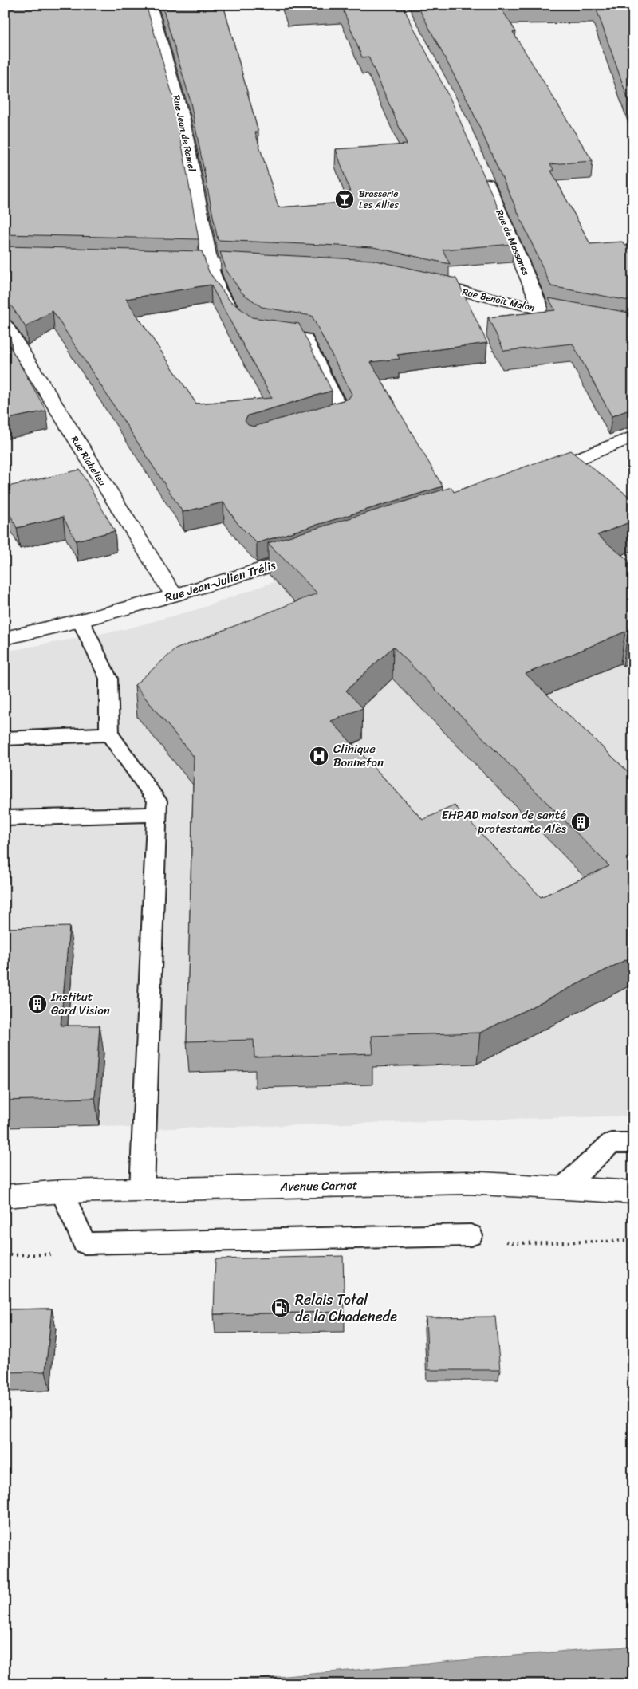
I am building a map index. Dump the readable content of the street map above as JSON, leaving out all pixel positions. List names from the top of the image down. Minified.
{"streets":{"street":["Rue Jean de Ramel","Rue de Massanes","Rue Benoît Malon","Rue Richelieu","Rue Jean-Julien Trélis","Avenue Carnot"]},"crossings":[["Rue de Massanes","Rue Benoît Malon"],["Rue Richelieu","Rue Jean-Julien Trélis"]],"places":{"bar":["Brasserie Les Allies"],"hospital":["Clinique Bonnefon"],"building":["EHPAD maison de santé protestante Alès","Institut Gard Vision"],"fuel station":["Relais Total de la Chadenede"]}}
